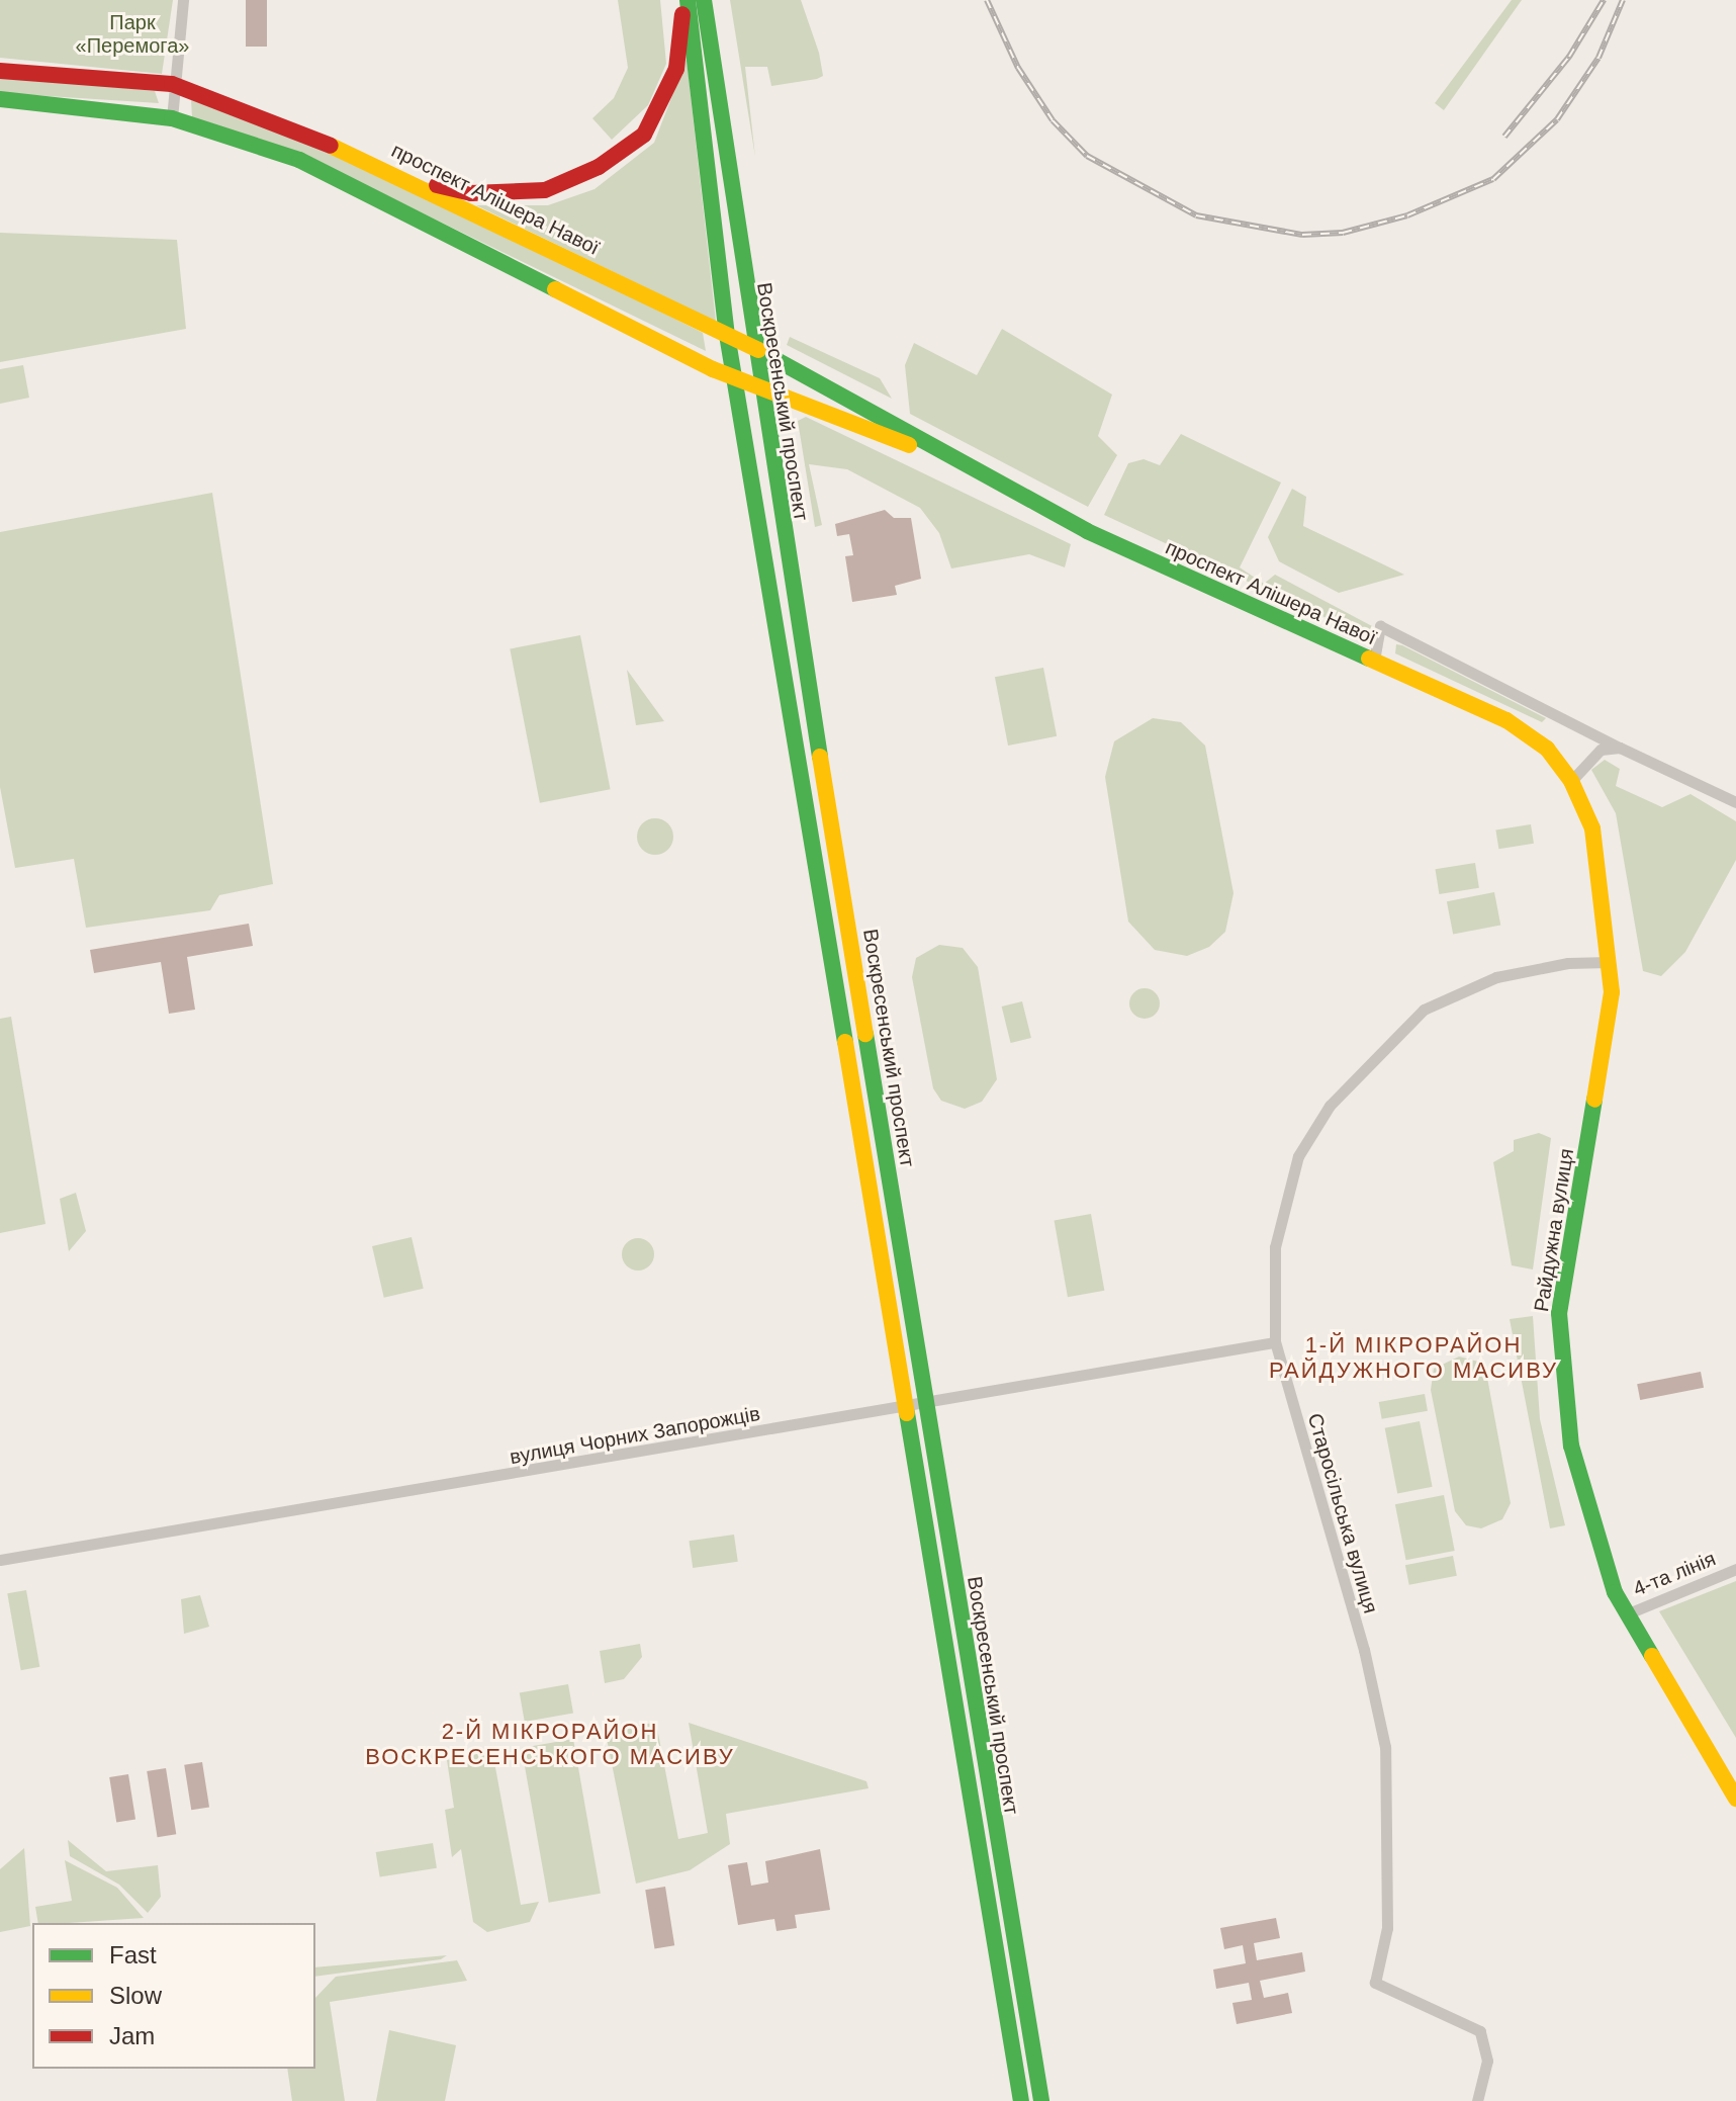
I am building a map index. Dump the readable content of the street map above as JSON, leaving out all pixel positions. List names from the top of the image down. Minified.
{"streets":{"street":["проспект Алішера Навої","Воскресенський проспект","Райдужна вулиця","вулиця Чорних Запорожців","Старосільська вулиця","4-та лінія"]},"crossings":[["проспект Алішера Навої","Воскресенський проспект"],["проспект Алішера Навої","Райдужна вулиця"],["Воскресенський проспект","вулиця Чорних Запорожців"],["Райдужна вулиця","Старосільська вулиця"],["Райдужна вулиця","4-та лінія"],["вулиця Чорних Запорожців","Старосільська вулиця"]],"districts":["1-Й МІКРОРАЙОН РАЙДУЖНОГО МАСИВУ","2-Й МІКРОРАЙОН ВОСКРЕСЕНСЬКОГО МАСИВУ"],"parks":["Парк «Перемога»"],"legend":["Fast","Slow","Jam"]}
